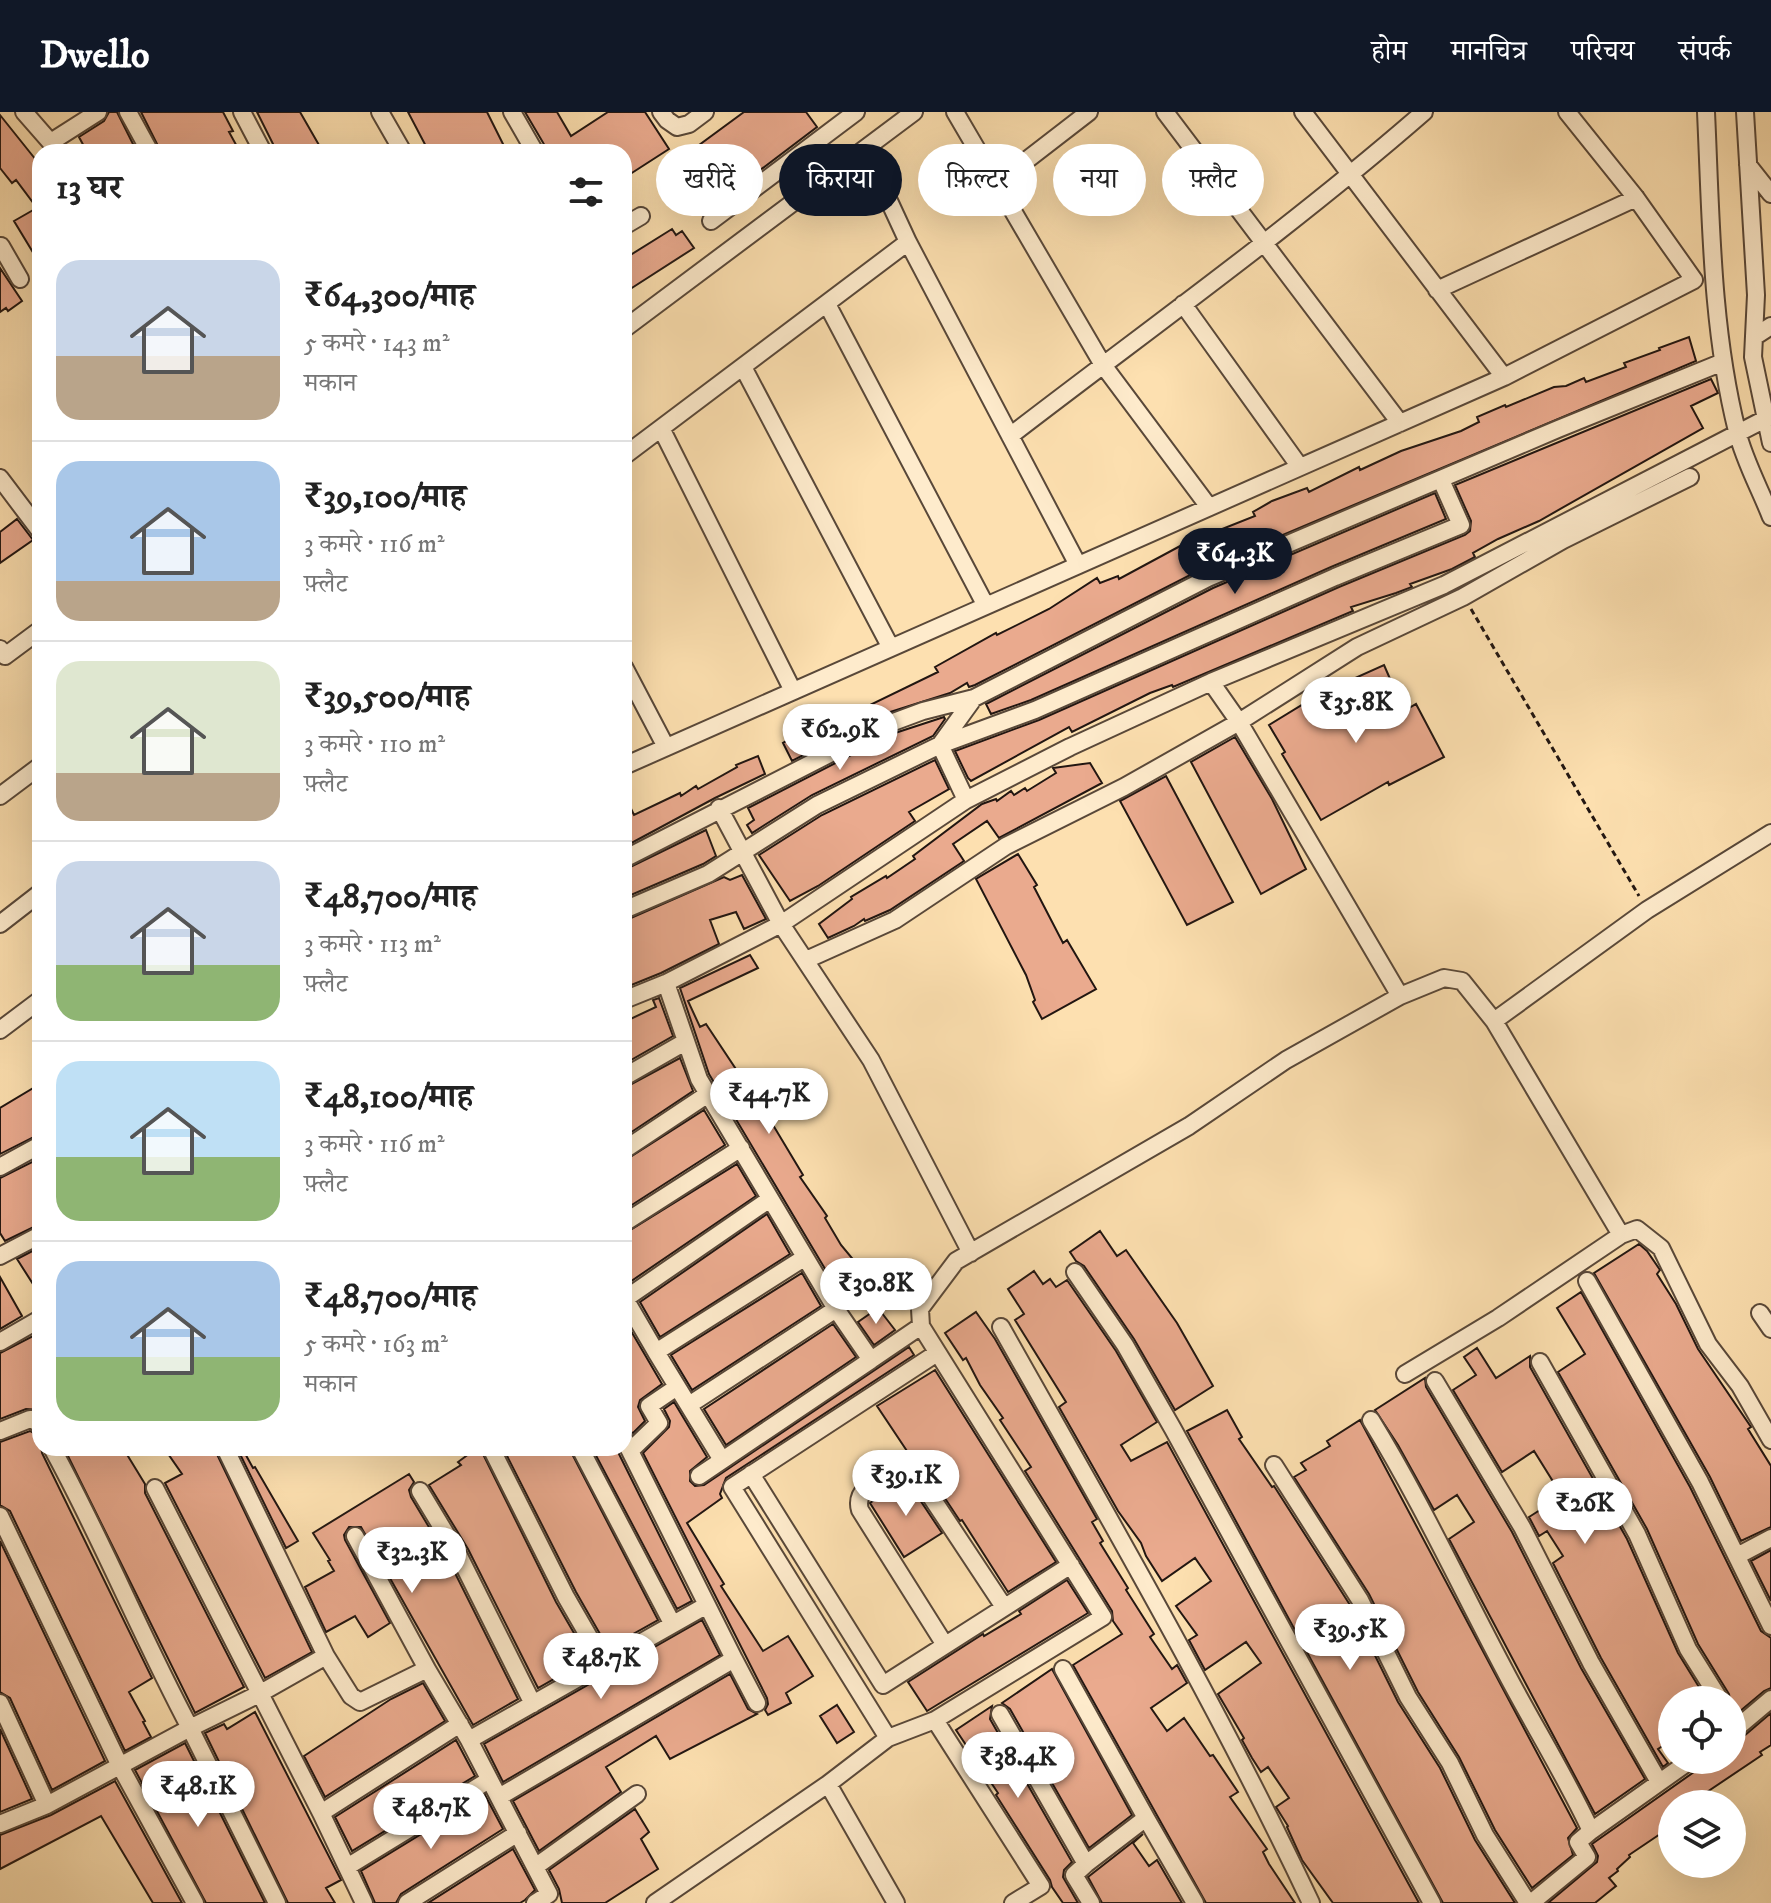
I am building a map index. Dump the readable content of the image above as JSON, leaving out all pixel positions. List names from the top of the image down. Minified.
{"page":{"header":"Dwello","nav":["होम","मानचित्र","परिचय","संपर्क"],"chip":["खरीदें","किराया","फ़िल्टर","नया","फ़्लैट"],"heading":"13 घर","list":[{"name":"₹64,300/माह","note":"5 कमरे · 143 m² · मकान"},{"name":"₹39,100/माह","note":"3 कमरे · 116 m² · फ़्लैट"},{"name":"₹39,500/माह","note":"3 कमरे · 110 m² · फ़्लैट"},{"name":"₹48,700/माह","note":"3 कमरे · 113 m² · फ़्लैट"},{"name":"₹48,100/माह","note":"3 कमरे · 116 m² · फ़्लैट"},{"name":"₹48,700/माह","note":"5 कमरे · 163 m² · मकान"}],"price":["₹64.3K","₹35.8K","₹62.9K","₹44.7K","₹30.8K","₹39.1K","₹26K","₹32.3K","₹39.5K","₹48.7K","₹38.4K","₹48.1K","₹48.7K"]}}
